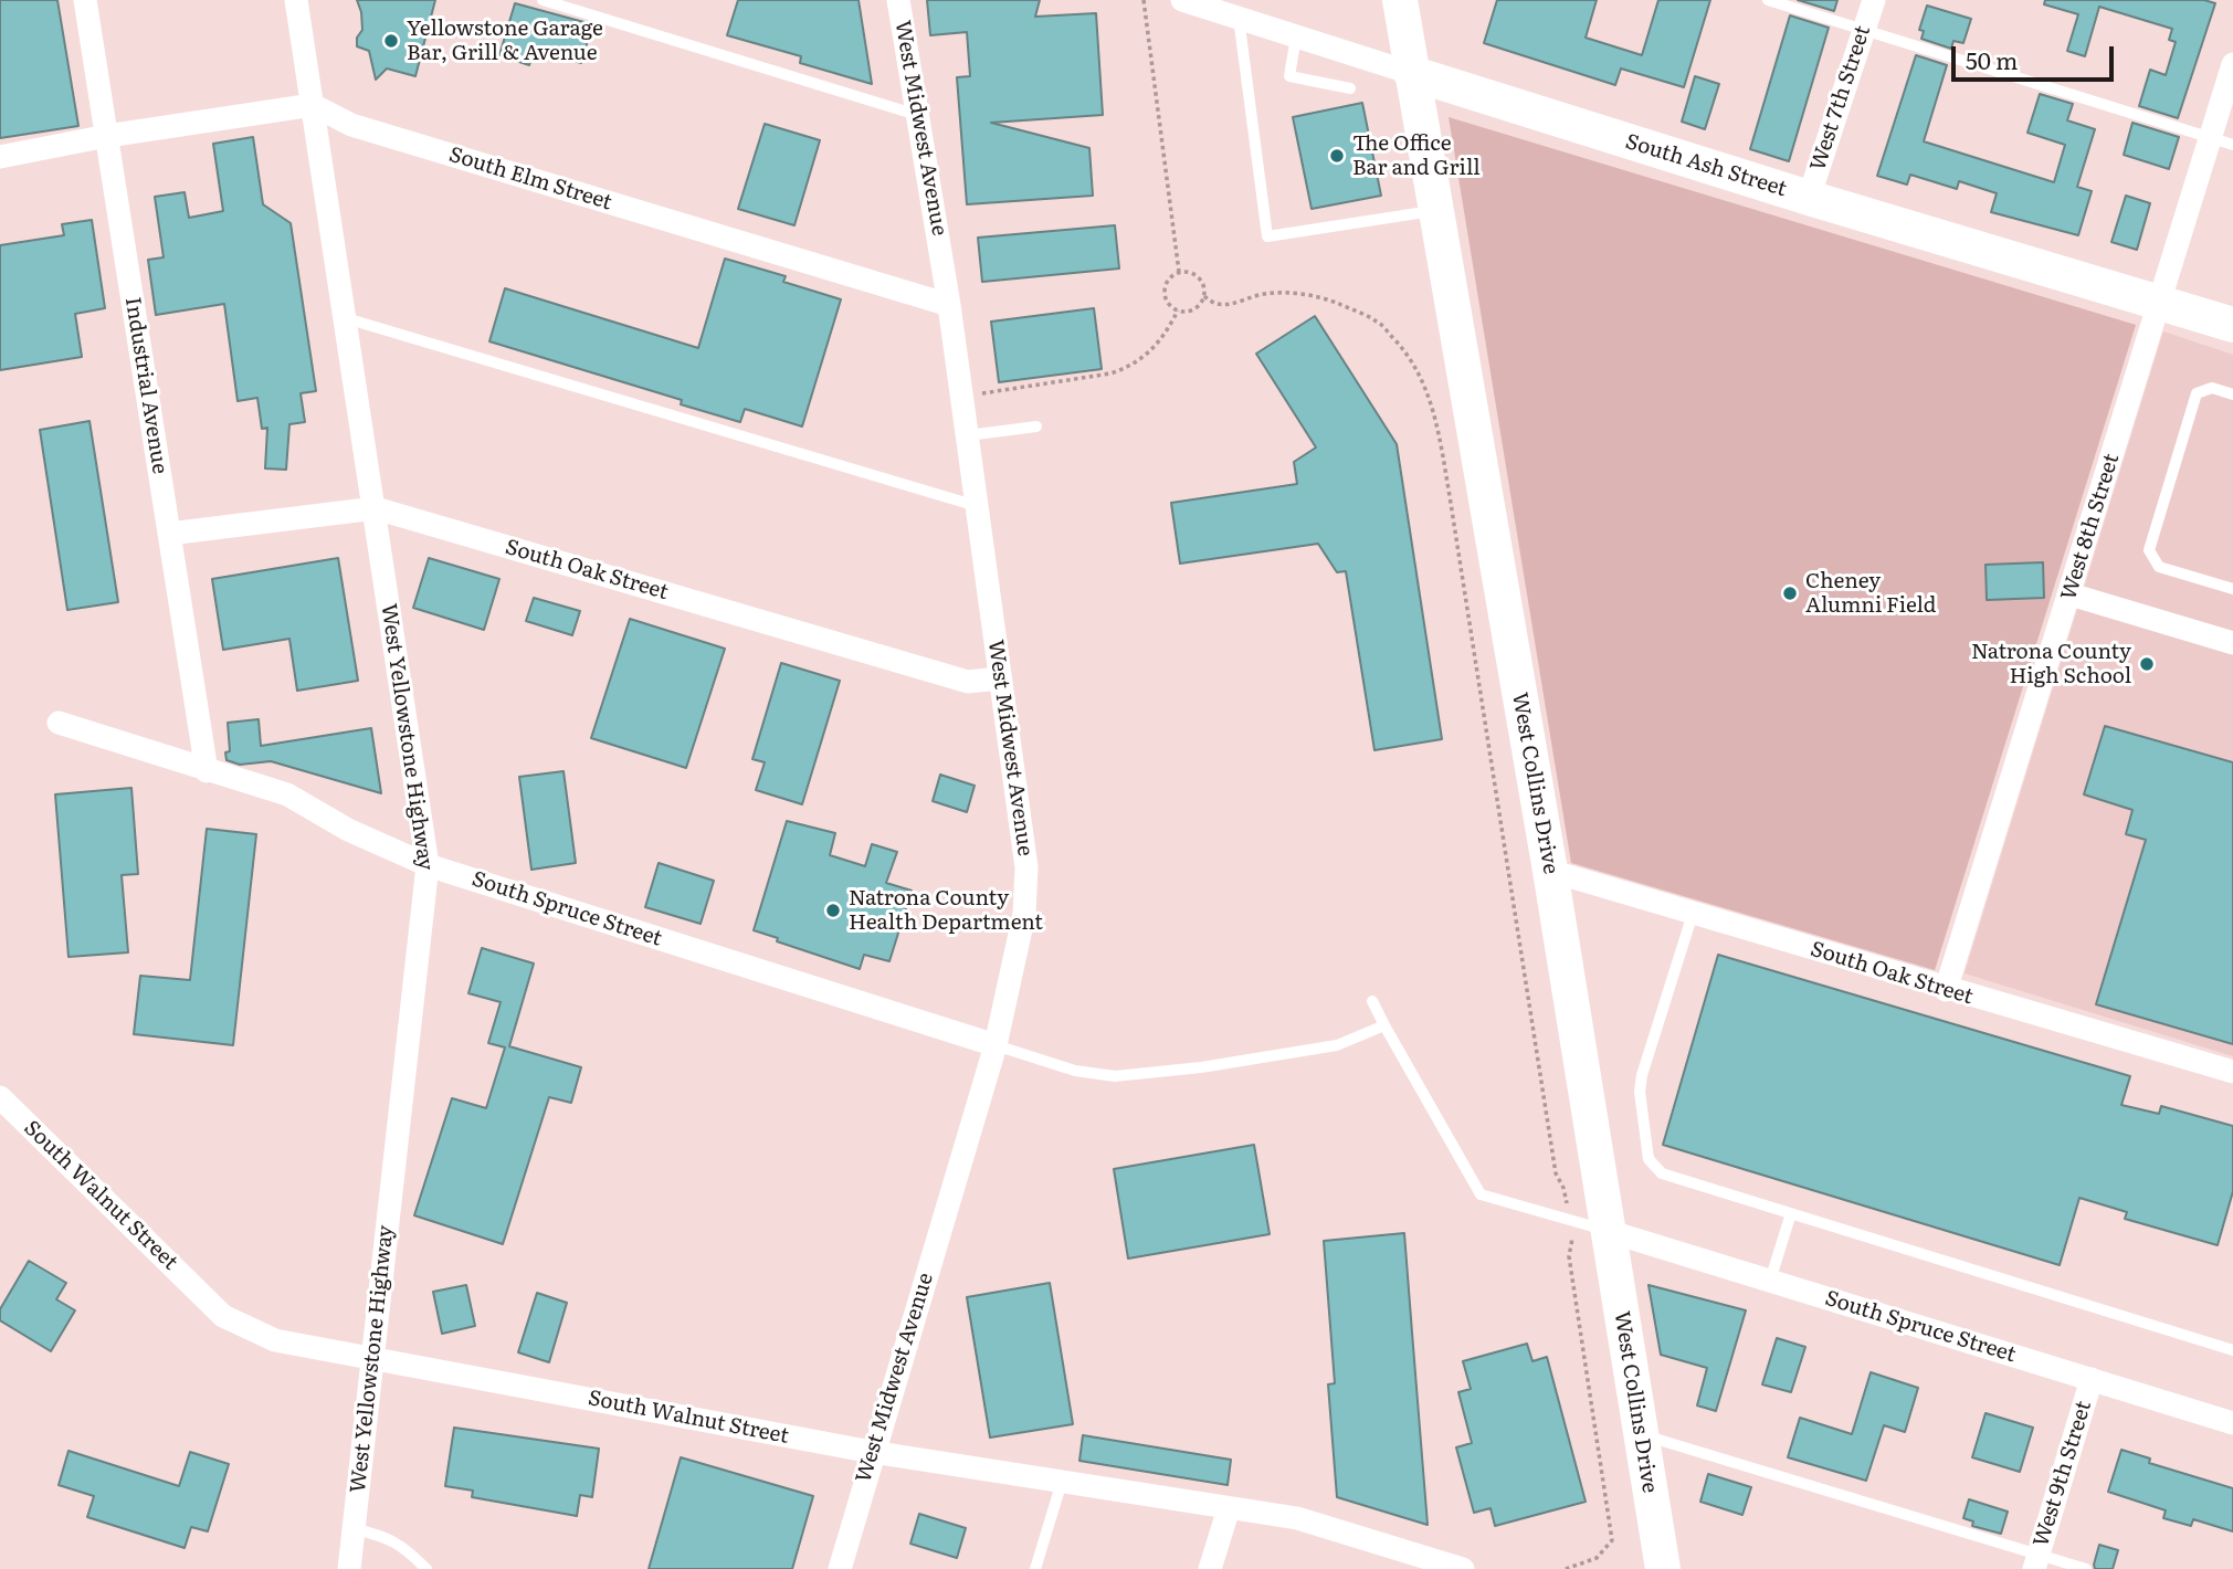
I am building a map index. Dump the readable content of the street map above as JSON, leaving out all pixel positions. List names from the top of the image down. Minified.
{"streets":{"main road":["South Ash Street","West Collins Drive"],"street":["West 7th Street","West Midwest Avenue","South Elm Street","Industrial Avenue","West 8th Street","South Oak Street","West Yellowstone Highway","South Spruce Street","South Walnut Street","West 9th Street"]},"crossings":[["West 7th Street","South Ash Street"],["West Midwest Avenue","South Elm Street"],["West Midwest Avenue","South Oak Street"],["West Midwest Avenue","South Spruce Street"],["West Midwest Avenue","South Walnut Street"],["South Ash Street","West 8th Street"],["South Ash Street","West Collins Drive"],["South Elm Street","West Yellowstone Highway"],["Industrial Avenue","South Oak Street"],["Industrial Avenue","South Spruce Street"],["West 8th Street","South Oak Street"],["South Oak Street","West Yellowstone Highway"],["South Oak Street","West Collins Drive"],["West Yellowstone Highway","South Spruce Street"],["West Yellowstone Highway","South Walnut Street"],["West Collins Drive","South Spruce Street"],["South Spruce Street","West 9th Street"]],"places":["Yellowstone Garage Bar, Grill & Avenue","The Office Bar and Grill","Cheney Alumni Field","Natrona County High School","Natrona County Health Department"],"scale_bar":"50 m"}
